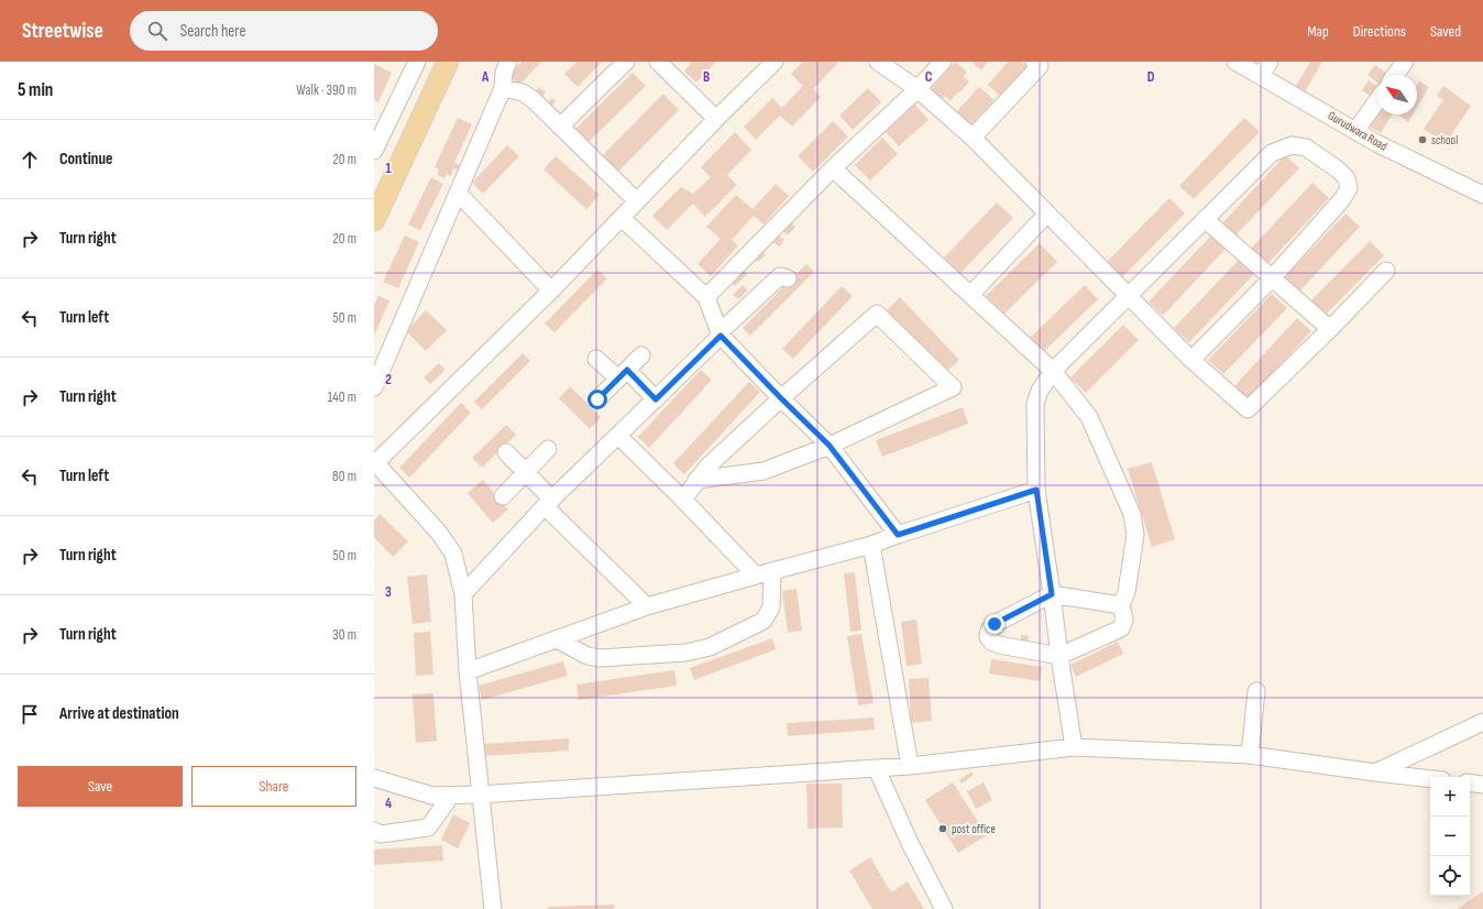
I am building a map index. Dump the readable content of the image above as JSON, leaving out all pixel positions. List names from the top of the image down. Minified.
{"streets":{"street":["Gurudwara Road"]},"places":["school","post office"],"north":"top left","page":{"header":"Streetwise","search":"Search here","nav":["Map","Directions","Saved"],"heading":["5 min","Walk · 390 m"],"list":[["Continue","20 m"],["Turn right","20 m"],["Turn left","50 m"],["Turn right","140 m"],["Turn left","80 m"],["Turn right","50 m"],["Turn right","30 m"],"Arrive at destination"],"buttons":["Save","Share"],"map_buttons":["+","−"]},"grid":{"columns":["A","B","C","D"],"rows":["1","2","3","4"]}}
